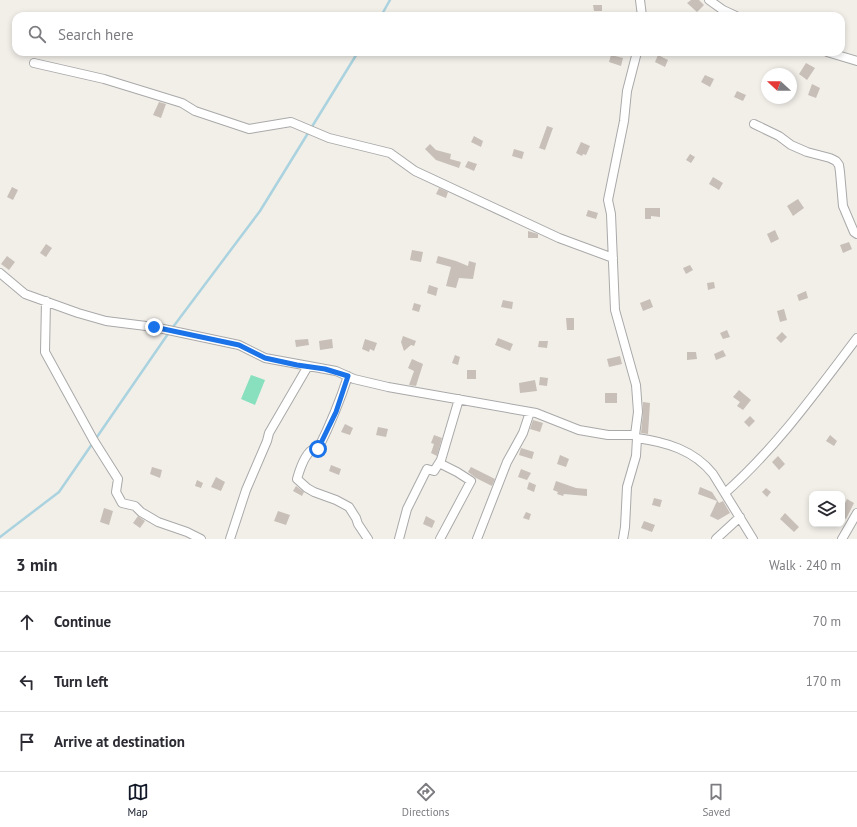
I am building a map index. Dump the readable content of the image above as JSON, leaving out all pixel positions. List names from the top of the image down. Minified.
{"north":"left","page":{"search":"Search here","heading":["3 min","Walk · 240 m"],"list":[["Continue","70 m"],["Turn left","170 m"],"Arrive at destination"],"nav":["Map","Directions","Saved"]}}
